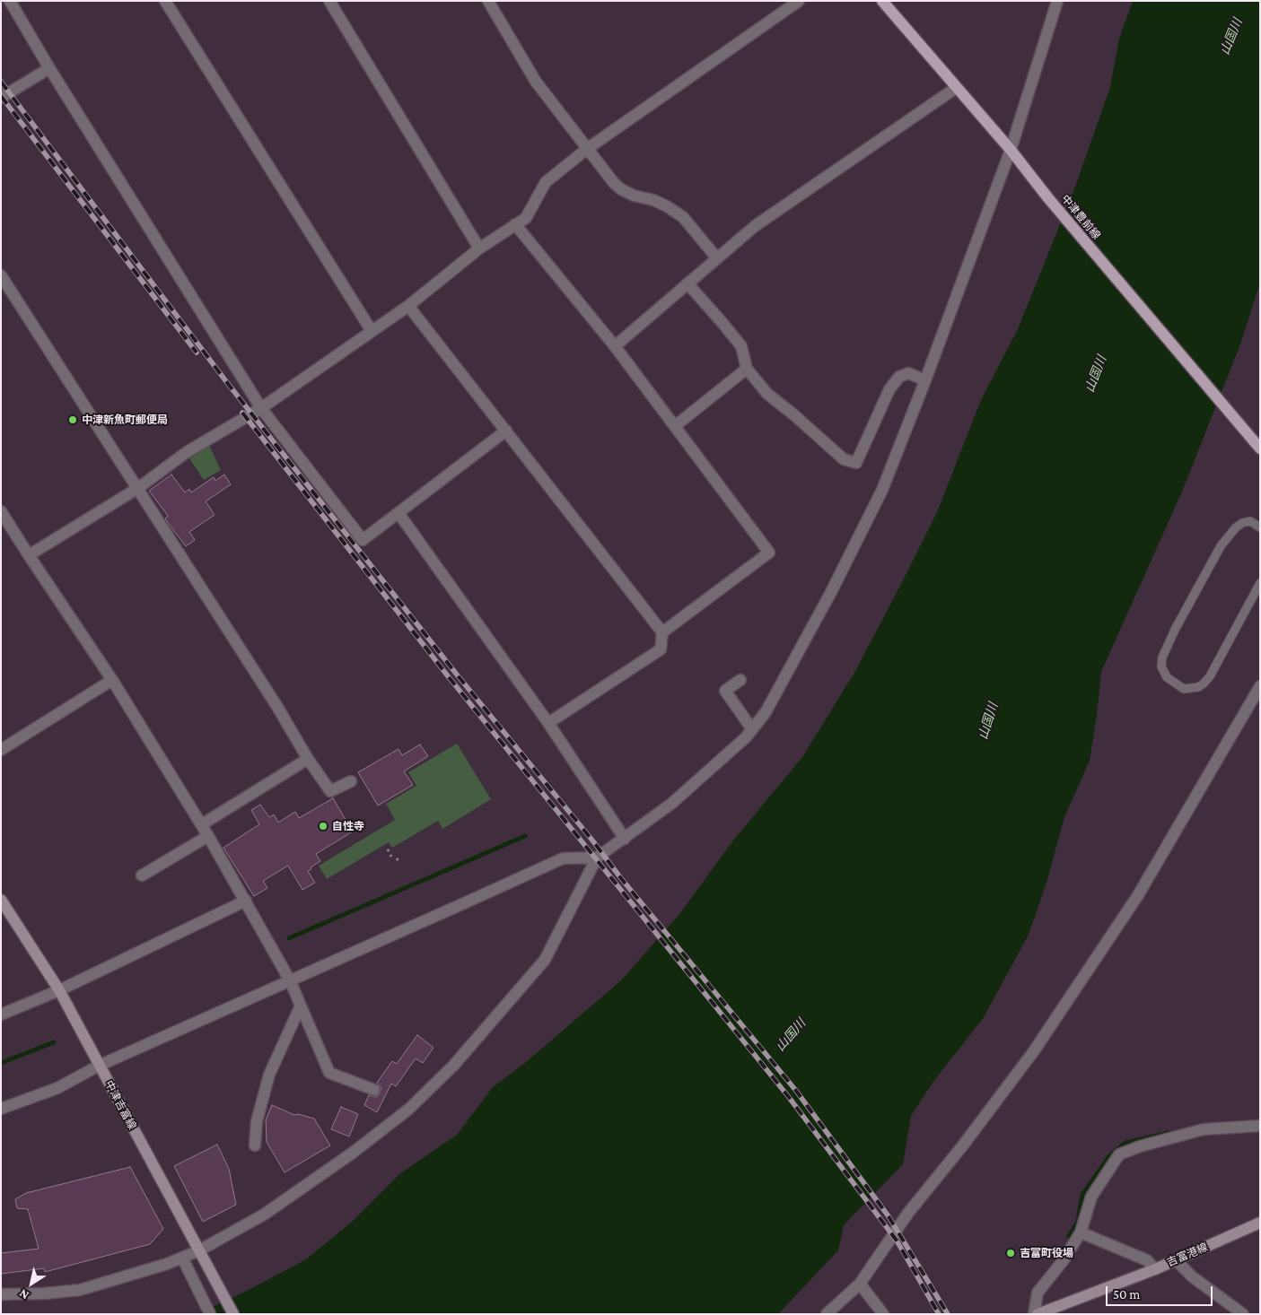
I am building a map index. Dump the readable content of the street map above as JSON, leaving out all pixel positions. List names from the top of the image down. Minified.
{"streets":{"main road":["中津豊前線","中津吉富線","吉富港線"]},"water":["山国川"],"places":["中津新魚町郵便局","自性寺","吉富町役場"],"scale_bar":"50 m","north":"bottom left"}
